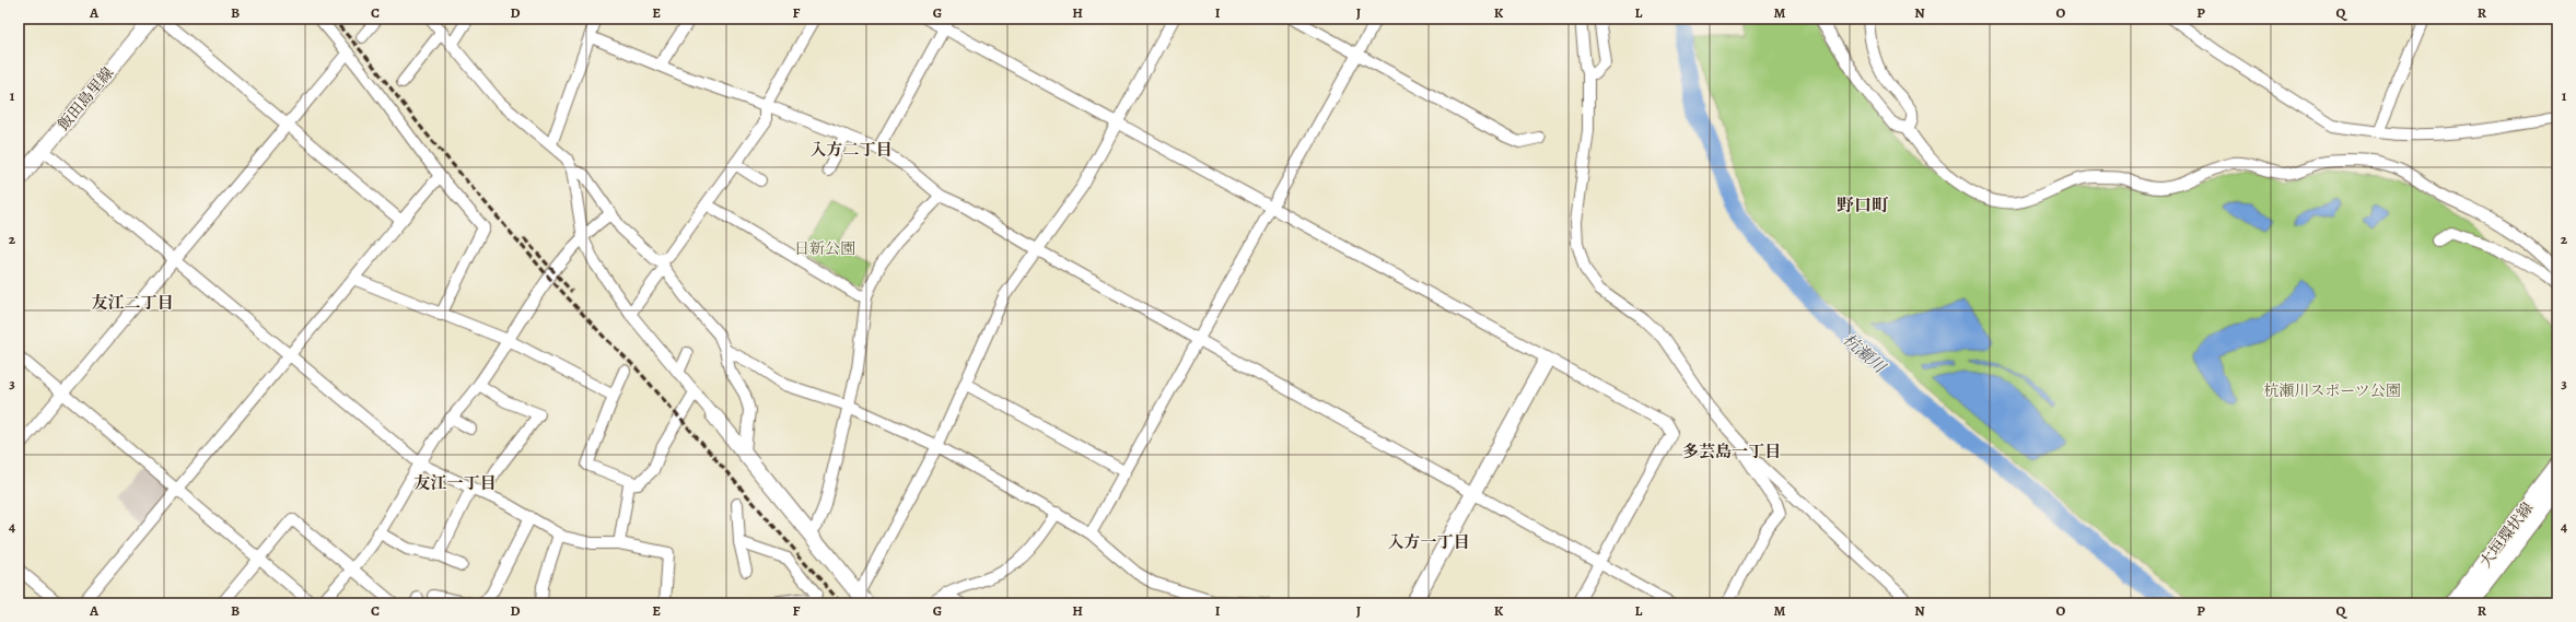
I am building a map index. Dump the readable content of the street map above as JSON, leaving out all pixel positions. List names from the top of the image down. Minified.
{"streets":{"main road":["大垣環状線"],"street":["飯田島里線"]},"districts":["入方二丁目","野口町","友江二丁目","多芸島一丁目","友江一丁目","入方一丁目"],"water":["杭瀬川"],"parks":["日新公園","杭瀬川スポーツ公園"],"grid":{"columns":["A","B","C","D","E","F","G","H","I","J","K","L","M","N","O","P","Q","R"],"rows":["1","2","3","4"]}}
